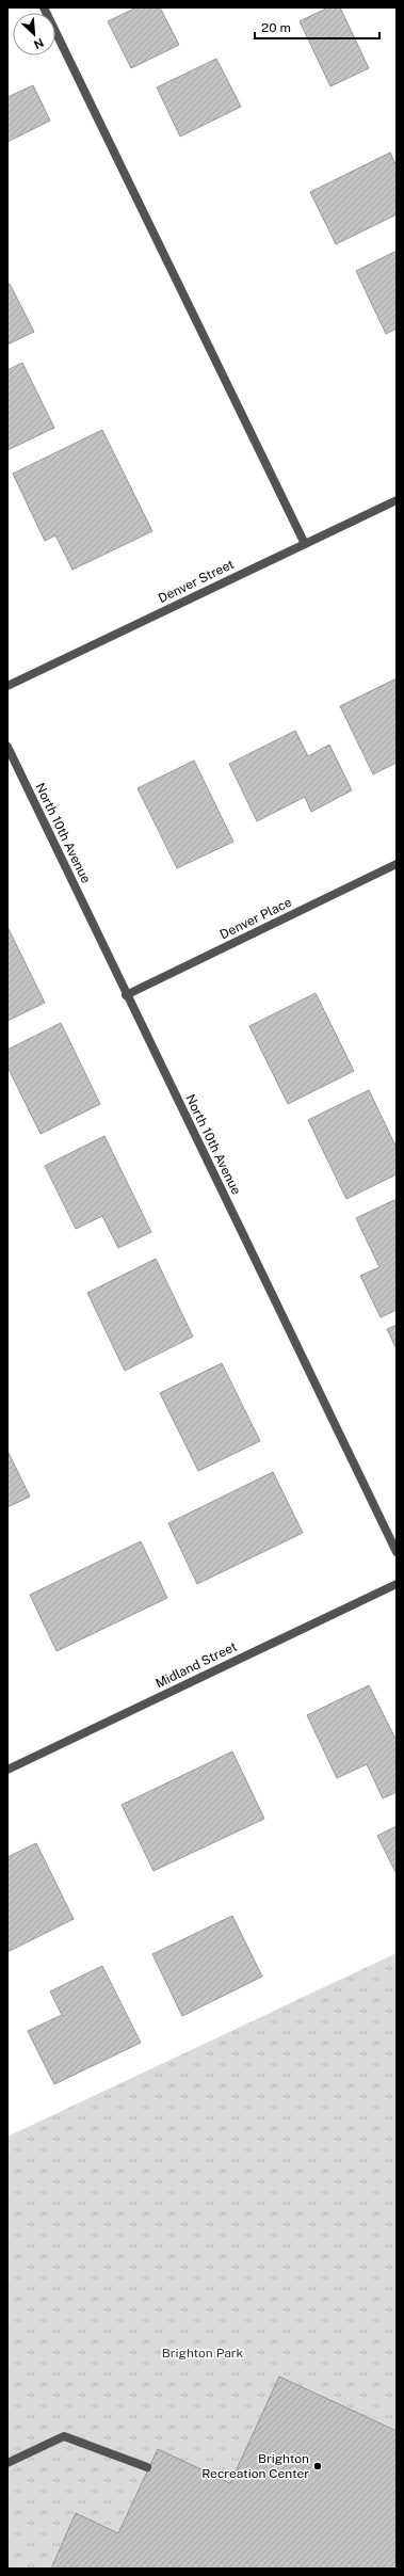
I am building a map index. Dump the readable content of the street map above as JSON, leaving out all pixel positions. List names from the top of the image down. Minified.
{"streets":{"street":["Denver Street","North 10th Avenue","Denver Place","Midland Street"]},"crossings":[["North 10th Avenue","Denver Place"]],"parks":["Brighton Park"],"places":["Brighton Recreation Center"],"scale_bar":"20 m","north":"bottom right"}
